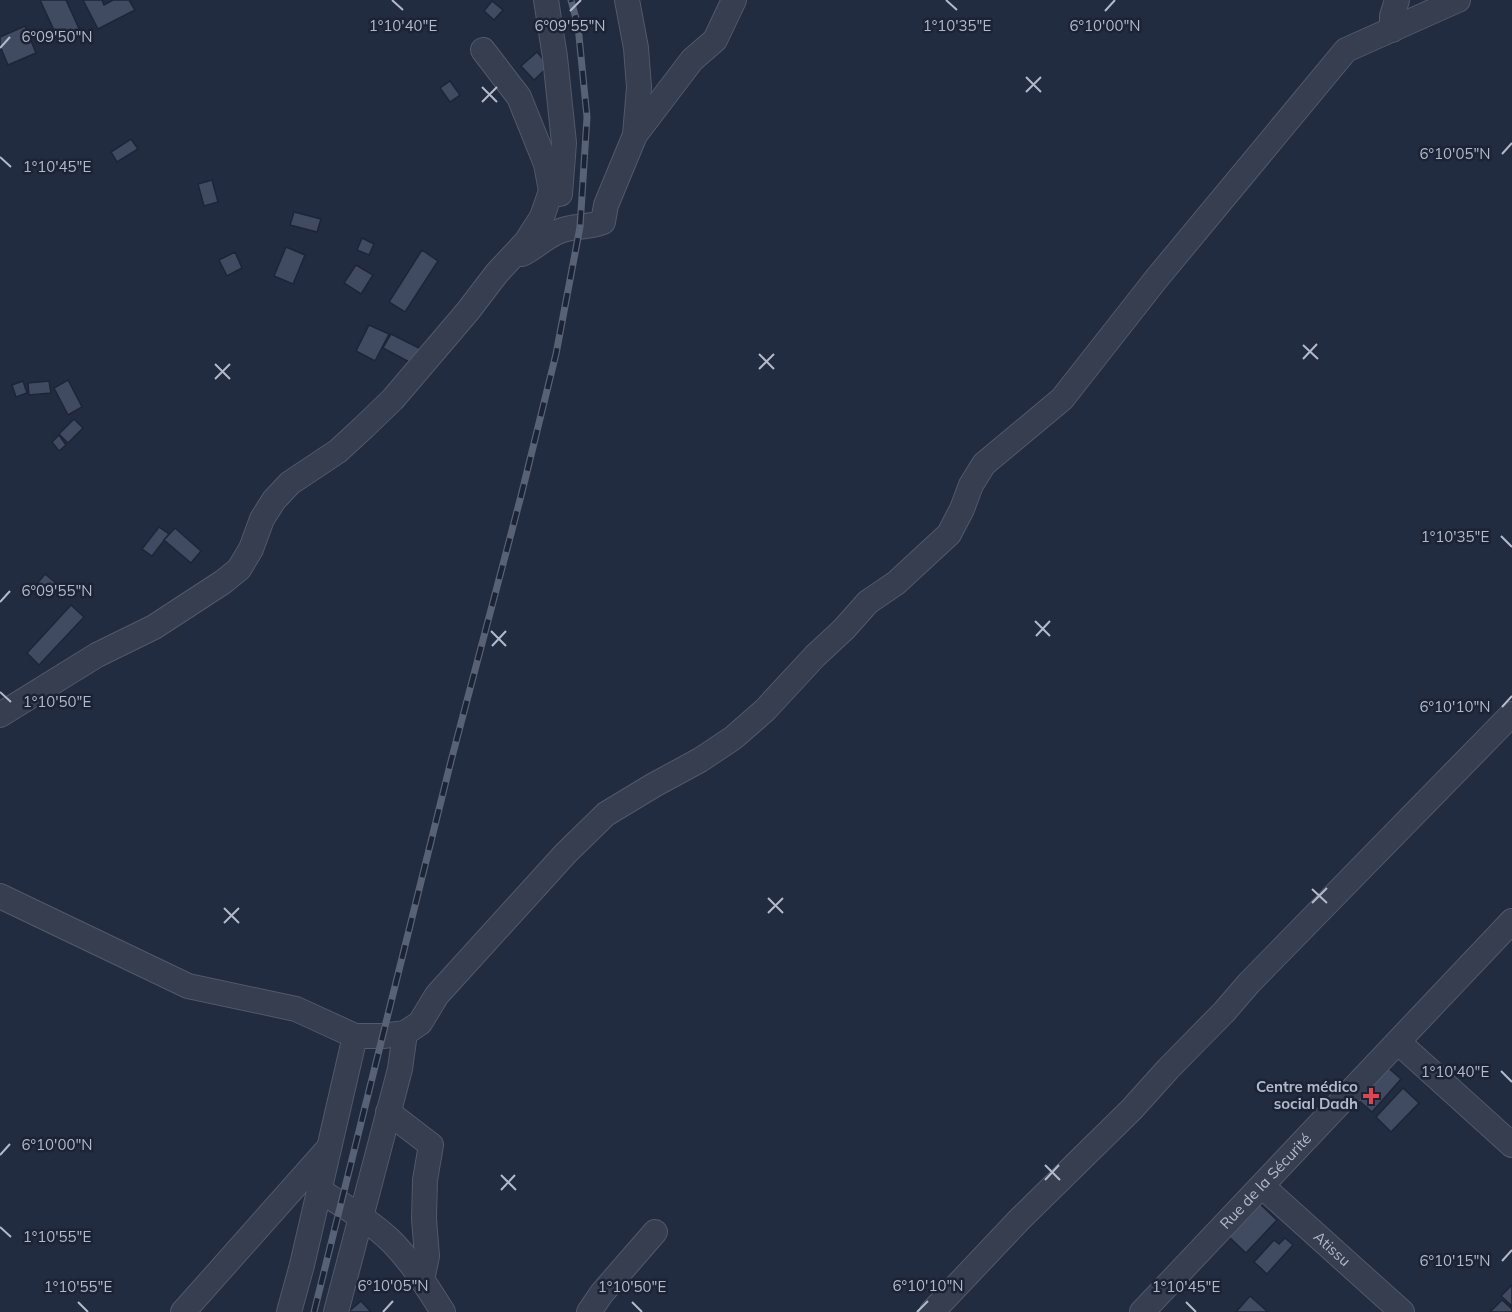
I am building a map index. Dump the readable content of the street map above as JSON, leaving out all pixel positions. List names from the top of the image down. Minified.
{"streets":{"street":["Rue de la Sécurité","Atissu"]},"crossings":[["Rue de la Sécurité","Atissu"]],"places":{"health":["Centre médico social Dadh"]},"coordinates":["1°10'40\"E","1°10'35\"E","6°09'55\"N","6°10'00\"N","6°09'50\"N","6°10'05\"N","1°10'45\"E","1°10'50\"E","6°10'10\"N","1°10'55\"E","6°10'15\"N"]}
